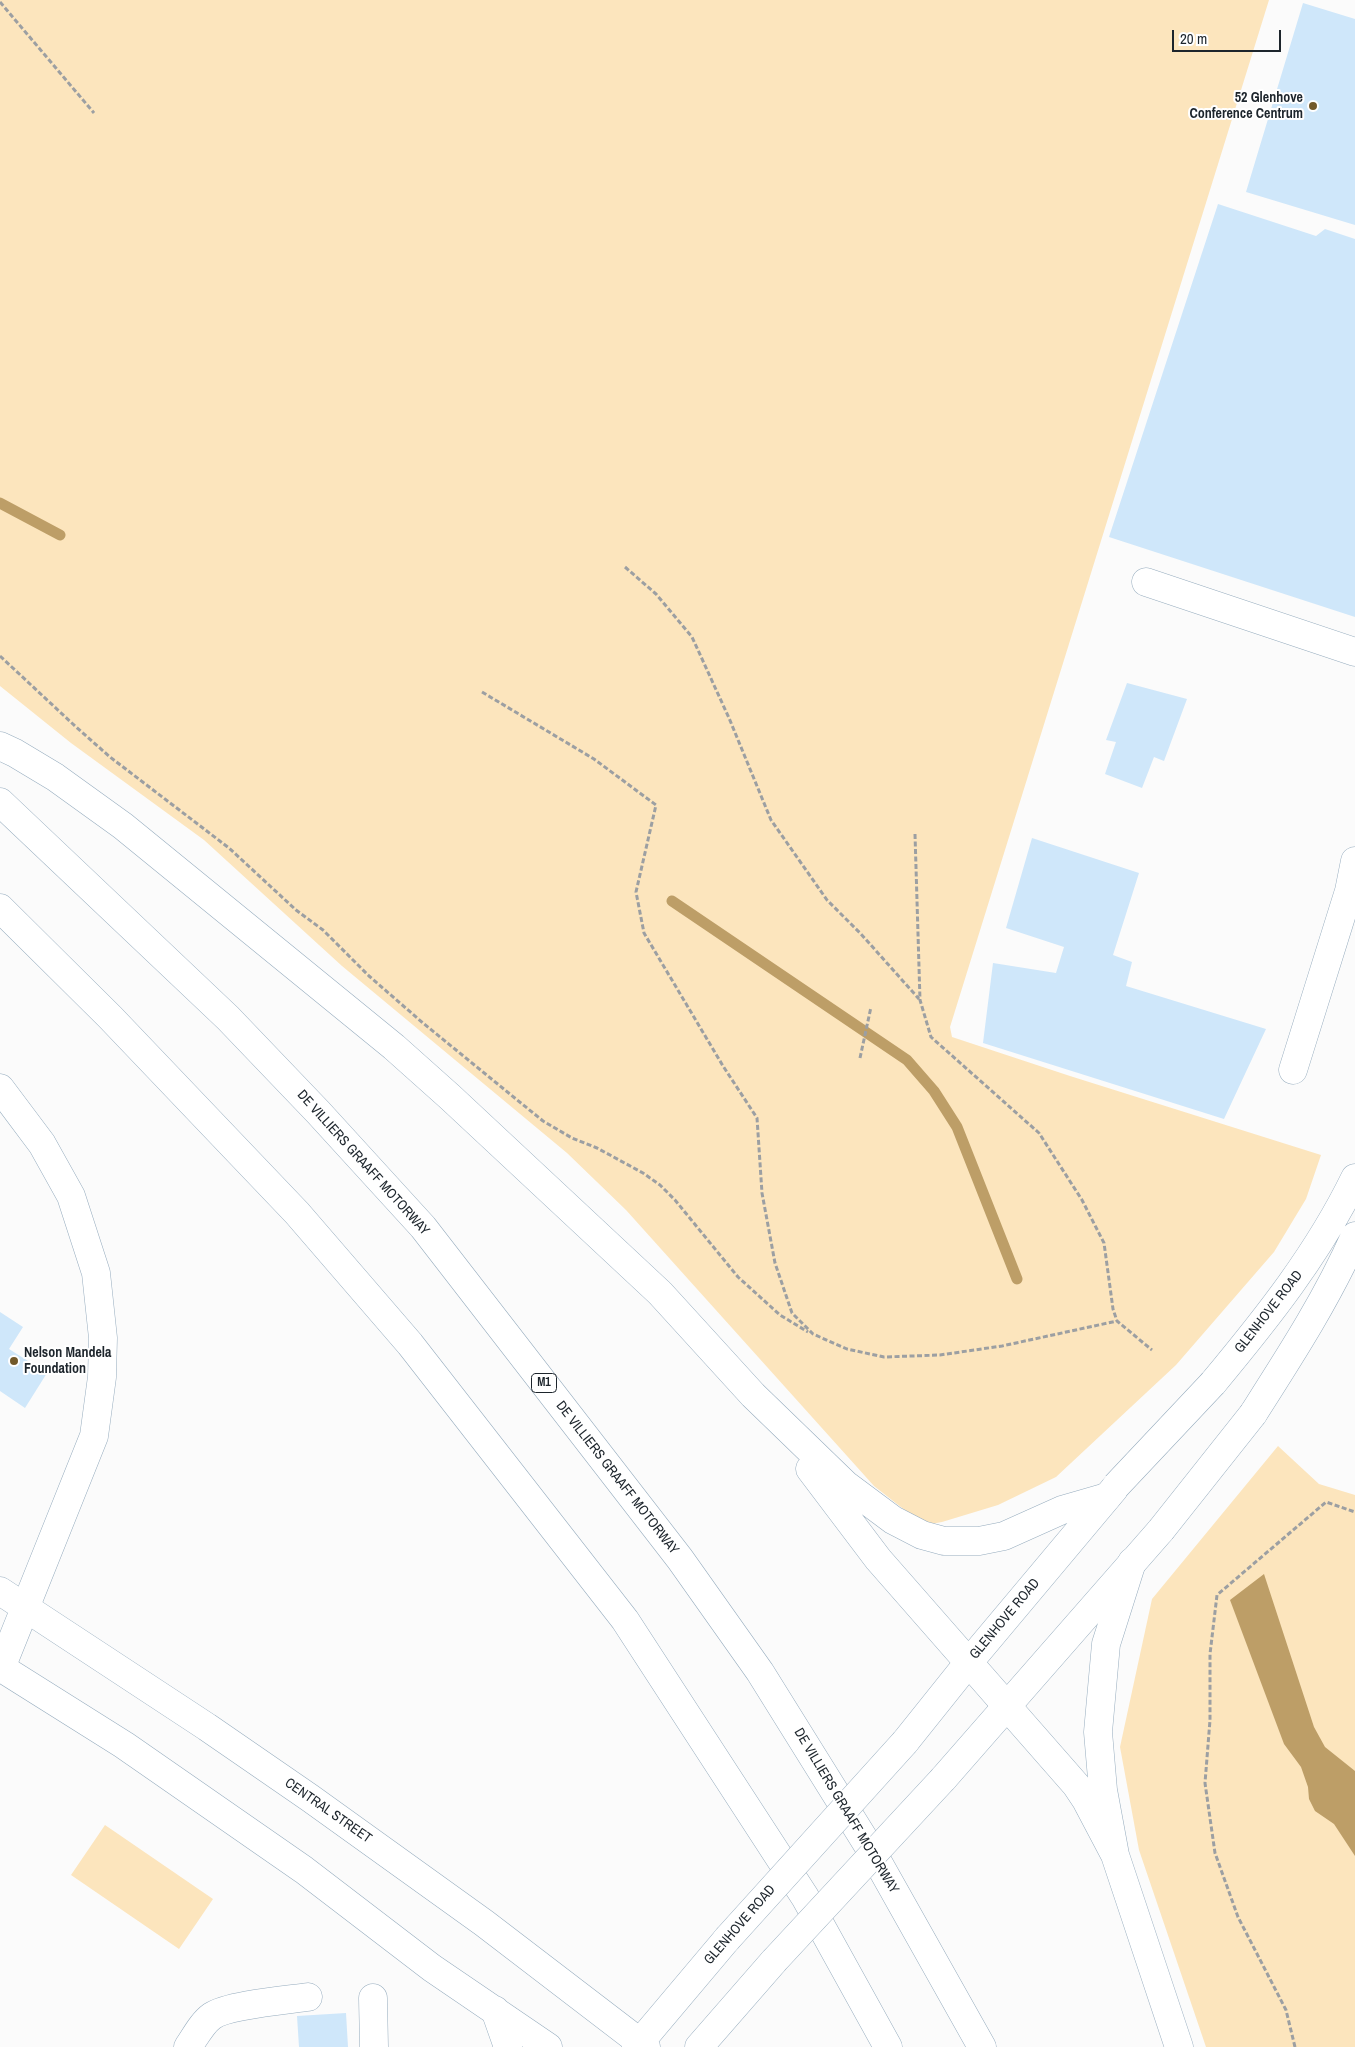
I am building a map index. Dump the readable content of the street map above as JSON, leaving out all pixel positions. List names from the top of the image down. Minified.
{"streets":{"main road":["DE VILLIERS GRAAFF MOTORWAY","GLENHOVE ROAD","M1","CENTRAL STREET"]},"crossings":[["GLENHOVE ROAD","CENTRAL STREET"]],"places":["52 Glenhove Conference Centrum","Nelson Mandela Foundation"],"scale_bar":"20 m"}
